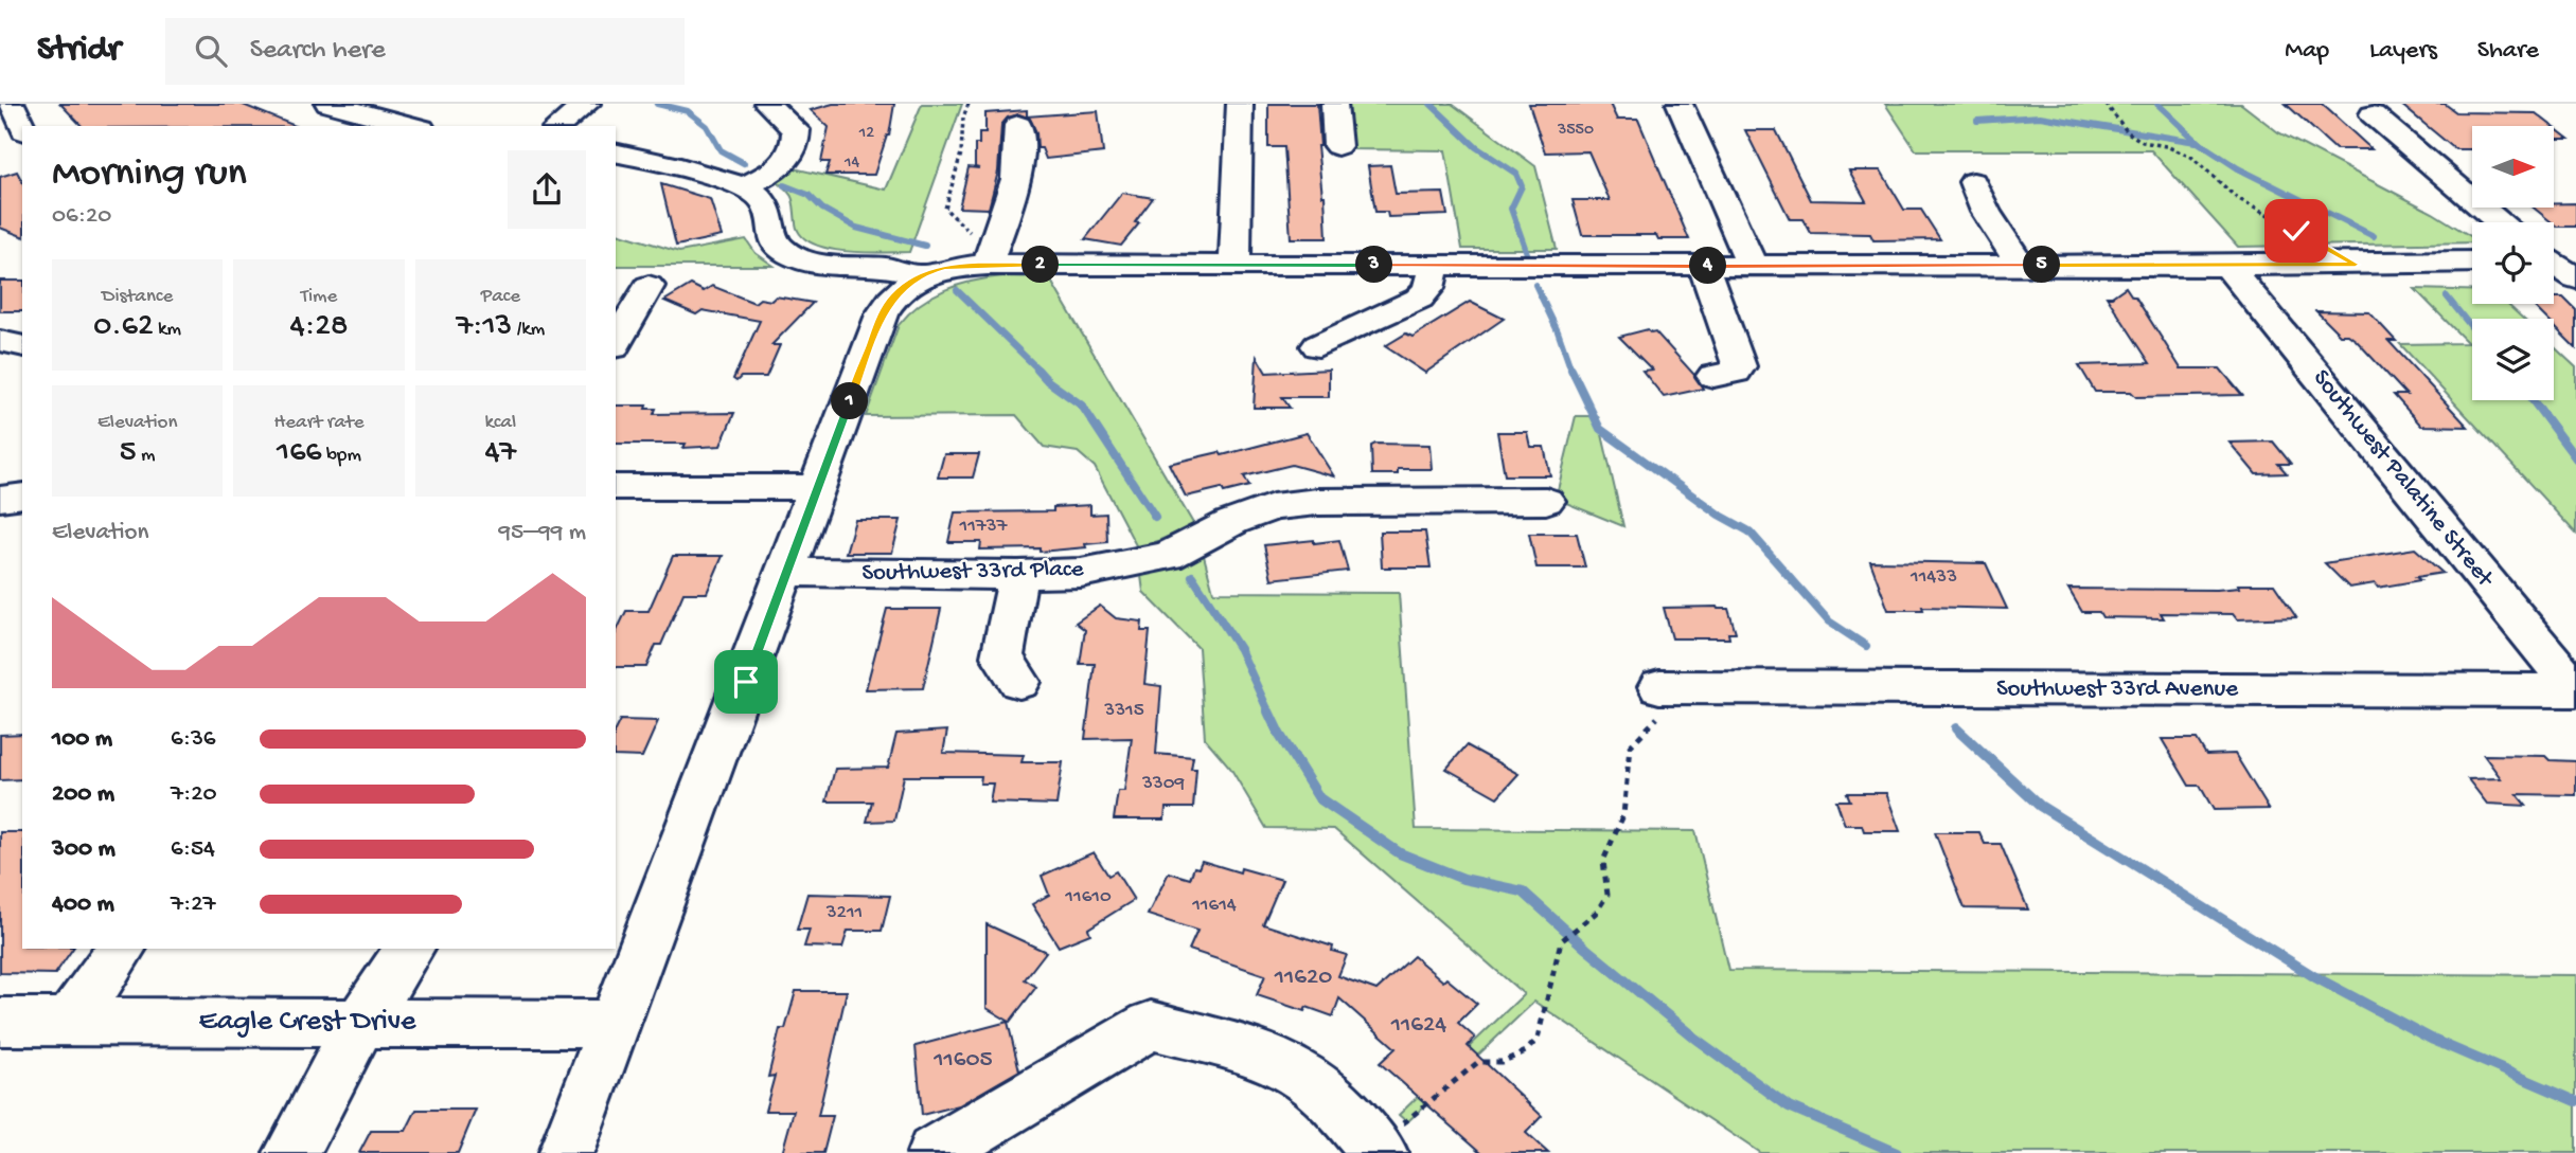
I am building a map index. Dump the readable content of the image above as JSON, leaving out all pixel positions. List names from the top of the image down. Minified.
{"streets":{"street":["Southwest Palatine Street","Southwest 33rd Place","Southwest 33rd Avenue","Eagle Crest Drive"]},"crossings":[["Southwest Palatine Street","Southwest 33rd Avenue"]],"house_numbers":["3550","12","14","11737","11433","3315","3309","11610","11614","3211","11620","11624","11605"],"north":"right","page":{"header":"Stridr","search":"Search here","nav":["Map","Layers","Share"],"heading":["Morning run","06:20"],"pins":["2","3","5","4","1"],"stats":[["Distance","0.62 km"],["Time","4:28"],["Pace","7:13 /km"],["Elevation","5 m"],["Heart rate","166 bpm"],["kcal","47"]],"chart":["Elevation","95–99 m"],"list":[{"name":"100 m","note":"6:36"},{"name":"200 m","note":"7:20"},{"name":"300 m","note":"6:54"},{"name":"400 m","note":"7:27"}]}}
